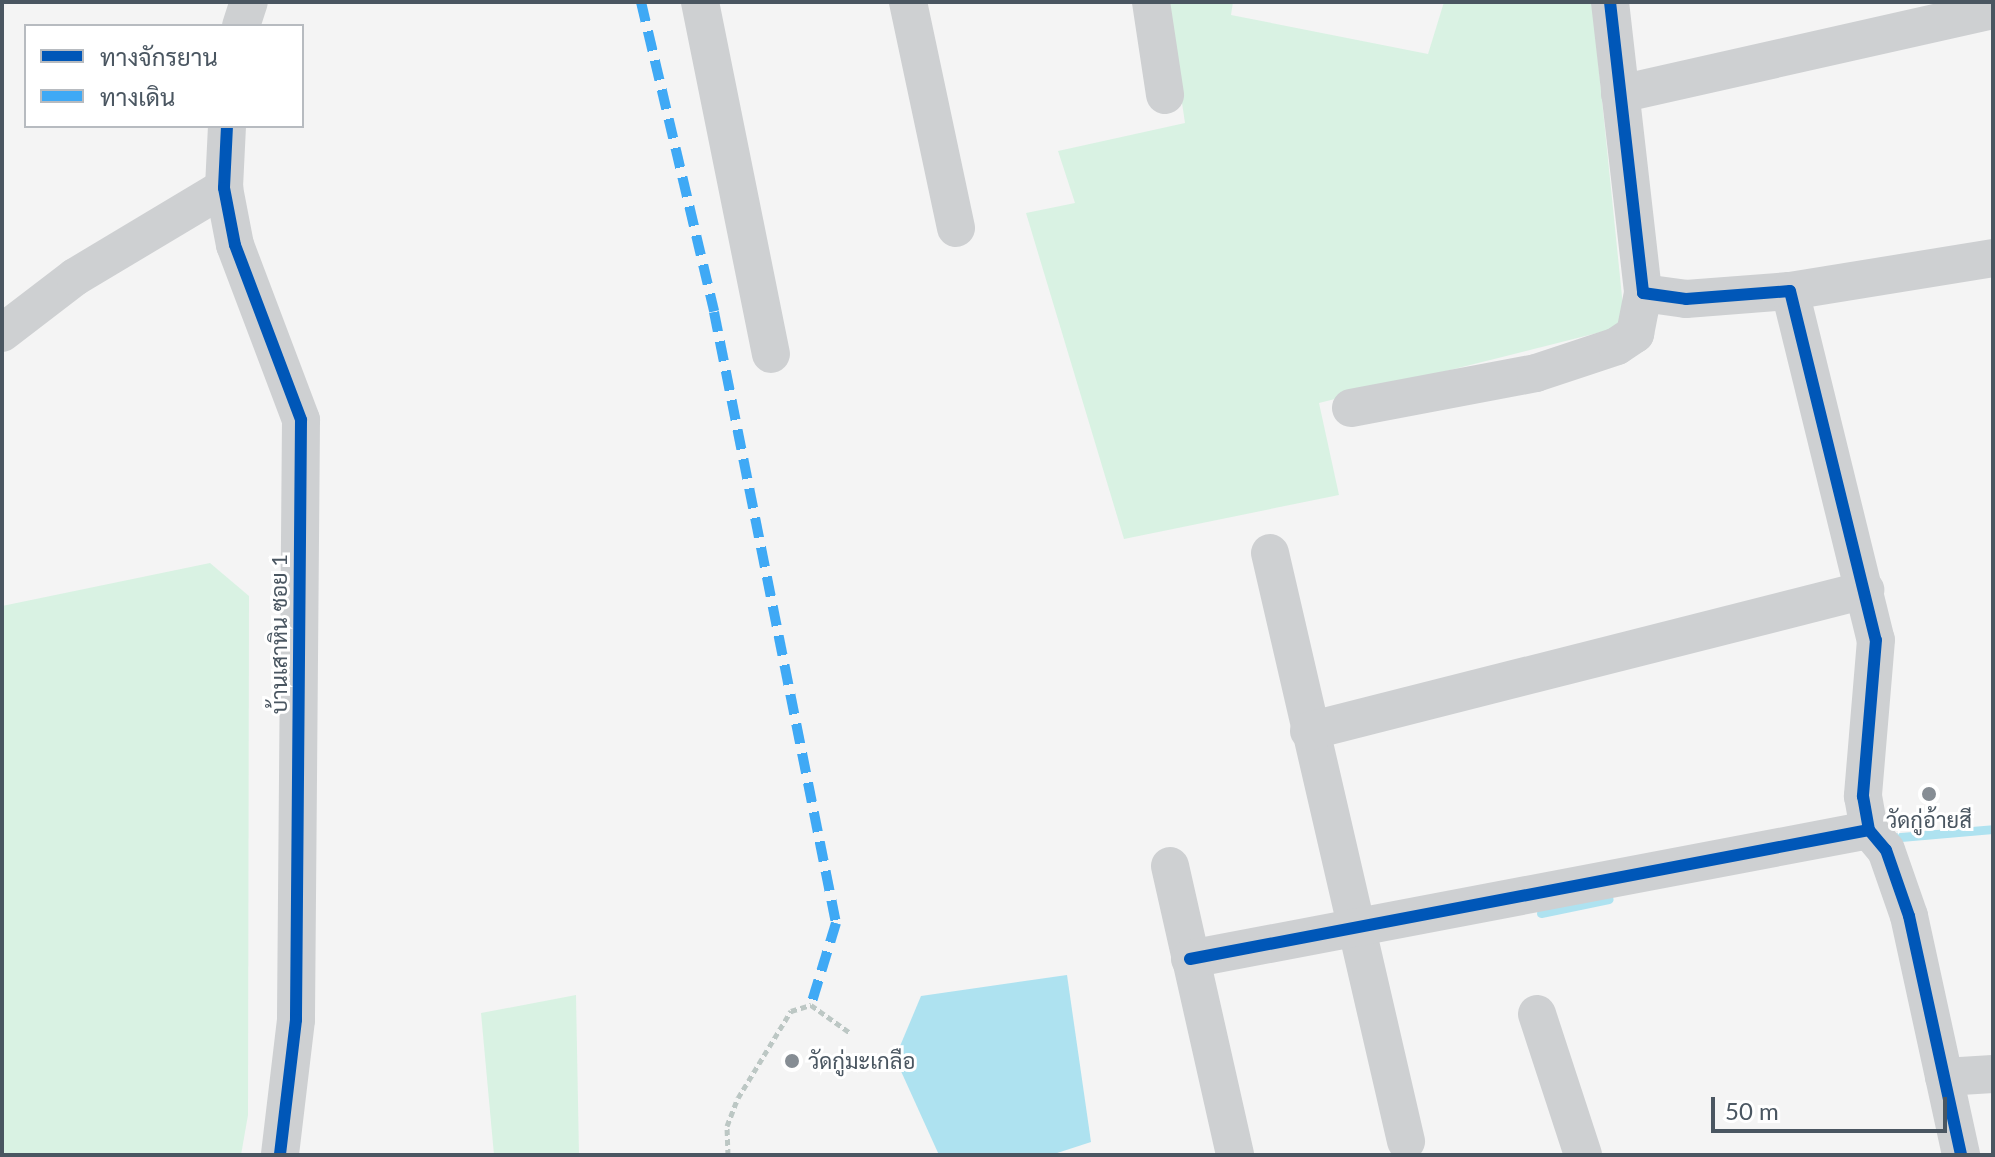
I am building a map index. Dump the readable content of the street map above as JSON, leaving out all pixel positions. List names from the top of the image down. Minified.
{"streets":{"street":["บ้านเสาหิน ซอย 1"]},"places":["วัดกู่อ้ายสี","วัดกู่มะเกลือ"],"legend":["ทางจักรยาน","ทางเดิน"],"scale_bar":"50 m"}
